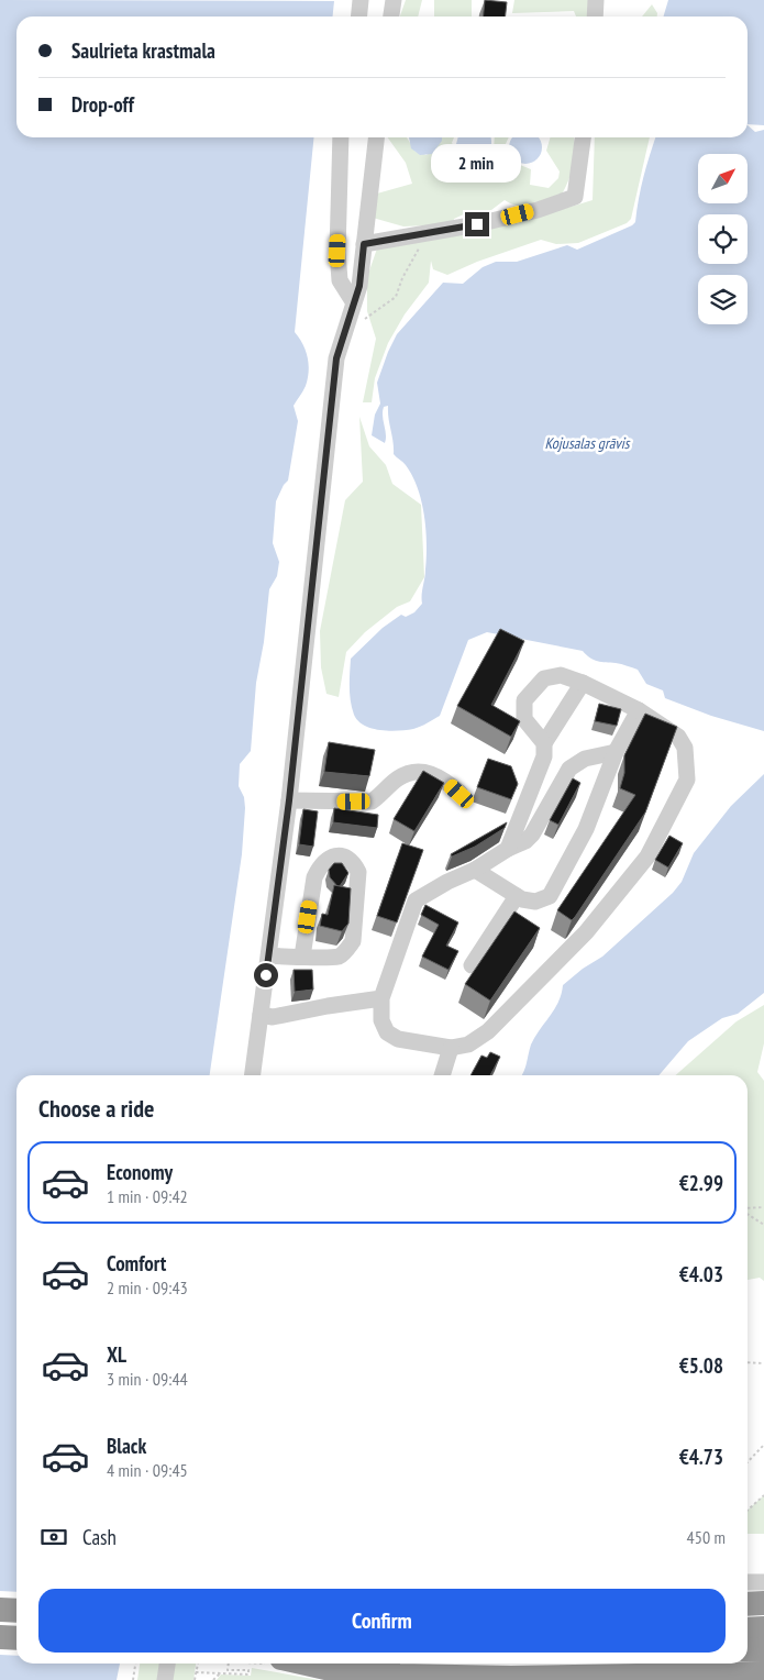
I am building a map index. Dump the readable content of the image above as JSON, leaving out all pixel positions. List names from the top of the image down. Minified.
{"water":["Kojusalas grāvis"],"north":"top right","page":{"banner":["Saulrieta krastmala","Drop-off"],"bubble":"2 min","heading":"Choose a ride","list":[{"name":"Economy","note":"1 min · 09:42","value":"€2.99"},{"name":"Comfort","note":"2 min · 09:43","value":"€4.03"},{"name":"XL","note":"3 min · 09:44","value":"€5.08"},{"name":"Black","note":"4 min · 09:45","value":"€4.73"}],"pay":["Cash","450 m"],"buttons":"Confirm"}}
